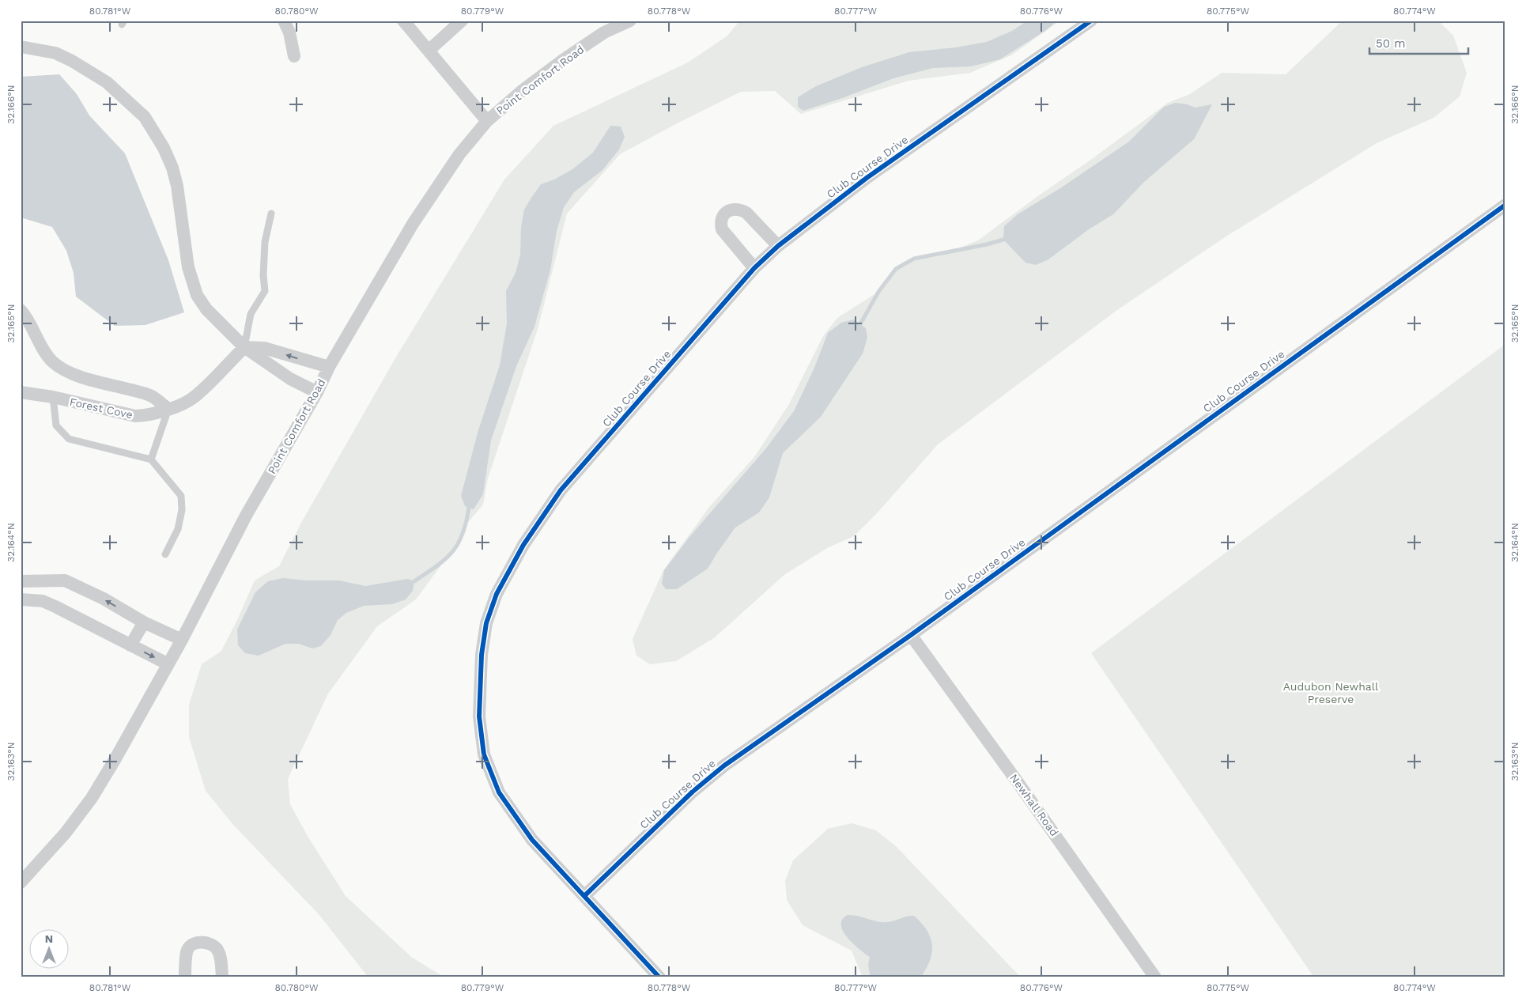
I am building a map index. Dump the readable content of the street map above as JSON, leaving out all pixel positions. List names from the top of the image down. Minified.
{"streets":{"street":["Point Comfort Road","Club Course Drive","Forest Cove","Newhall Road"]},"crossings":[["Club Course Drive","Newhall Road"]],"parks":["Audubon Newhall Preserve"],"scale_bar":"50 m","north":"top","coordinates":["80.781°W","80.780°W","80.779°W","80.778°W","80.777°W","80.776°W","80.775°W","80.774°W","32.166°N","32.165°N","32.164°N","32.163°N"]}
